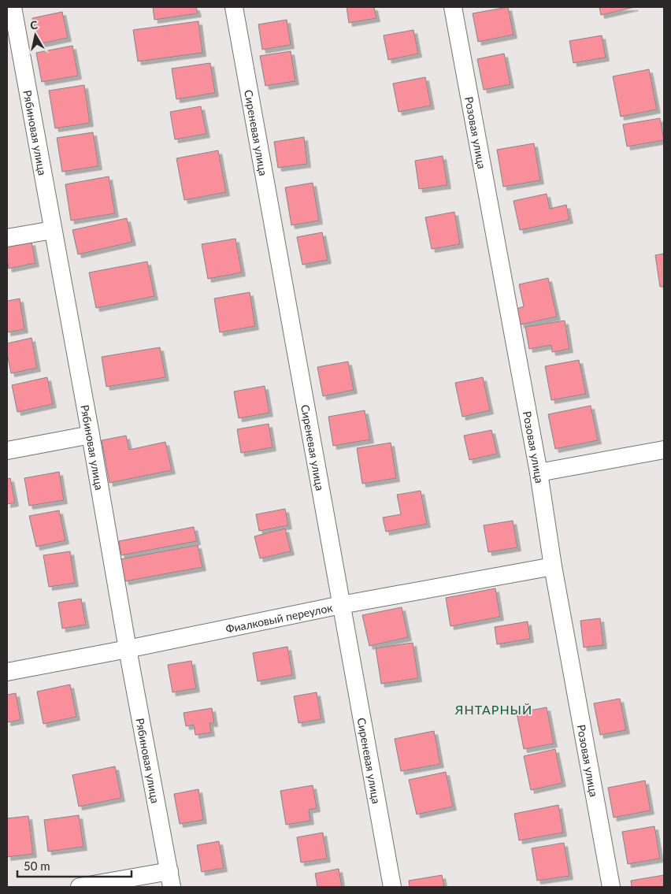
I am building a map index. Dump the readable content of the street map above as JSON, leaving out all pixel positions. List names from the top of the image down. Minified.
{"streets":{"street":["Рябиновая улица","Сиреневая улица","Розовая улица","Фиалковый переулок"]},"crossings":[["Рябиновая улица","Фиалковый переулок"],["Сиреневая улица","Фиалковый переулок"],["Розовая улица","Фиалковый переулок"]],"districts":["ЯНТАРНЫЙ"],"scale_bar":"50 m","north":"top"}
